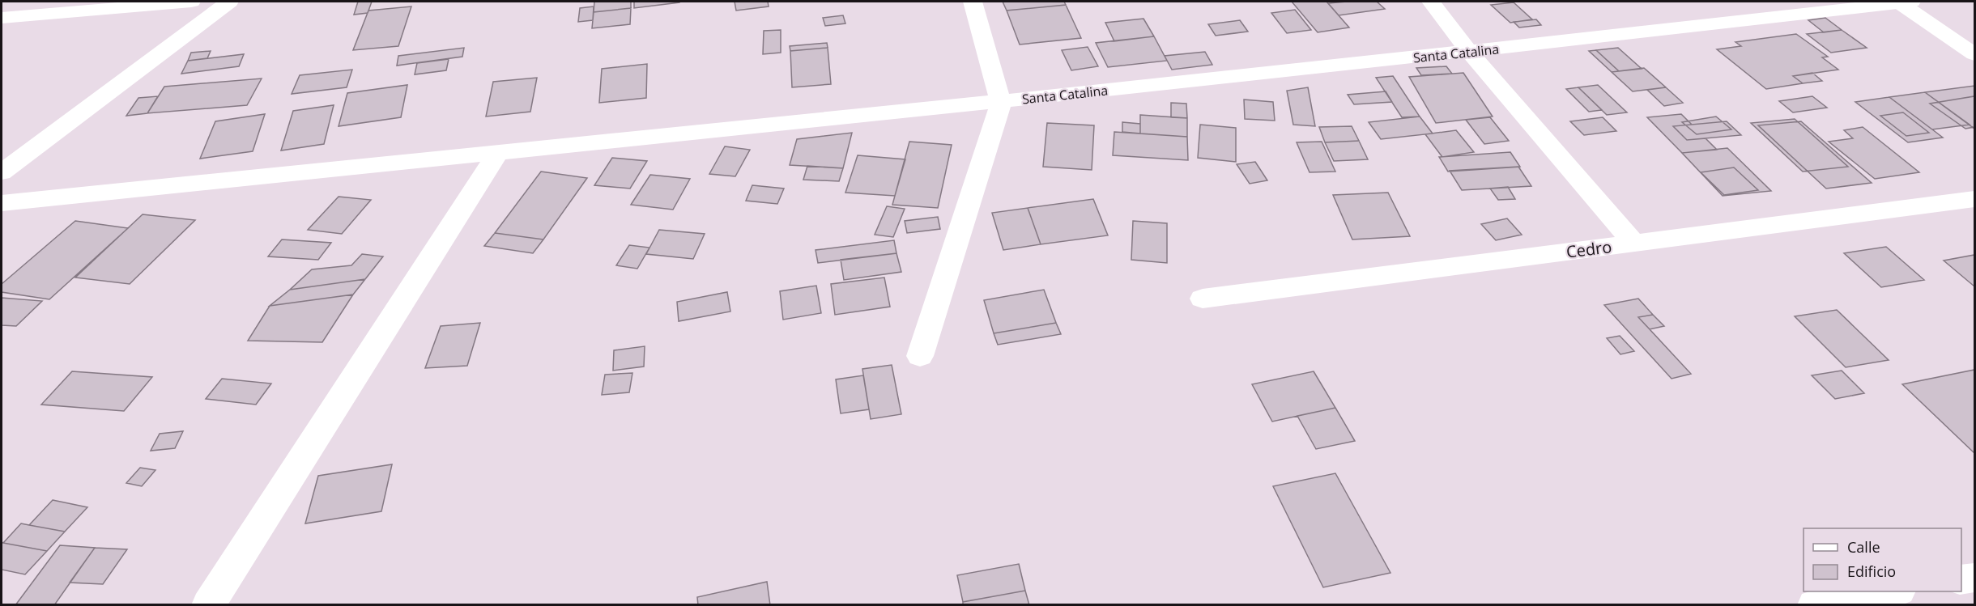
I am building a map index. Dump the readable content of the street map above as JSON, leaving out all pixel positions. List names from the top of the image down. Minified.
{"streets":{"street":["Santa Catalina","Cedro"]},"legend":["Calle","Edificio"]}
